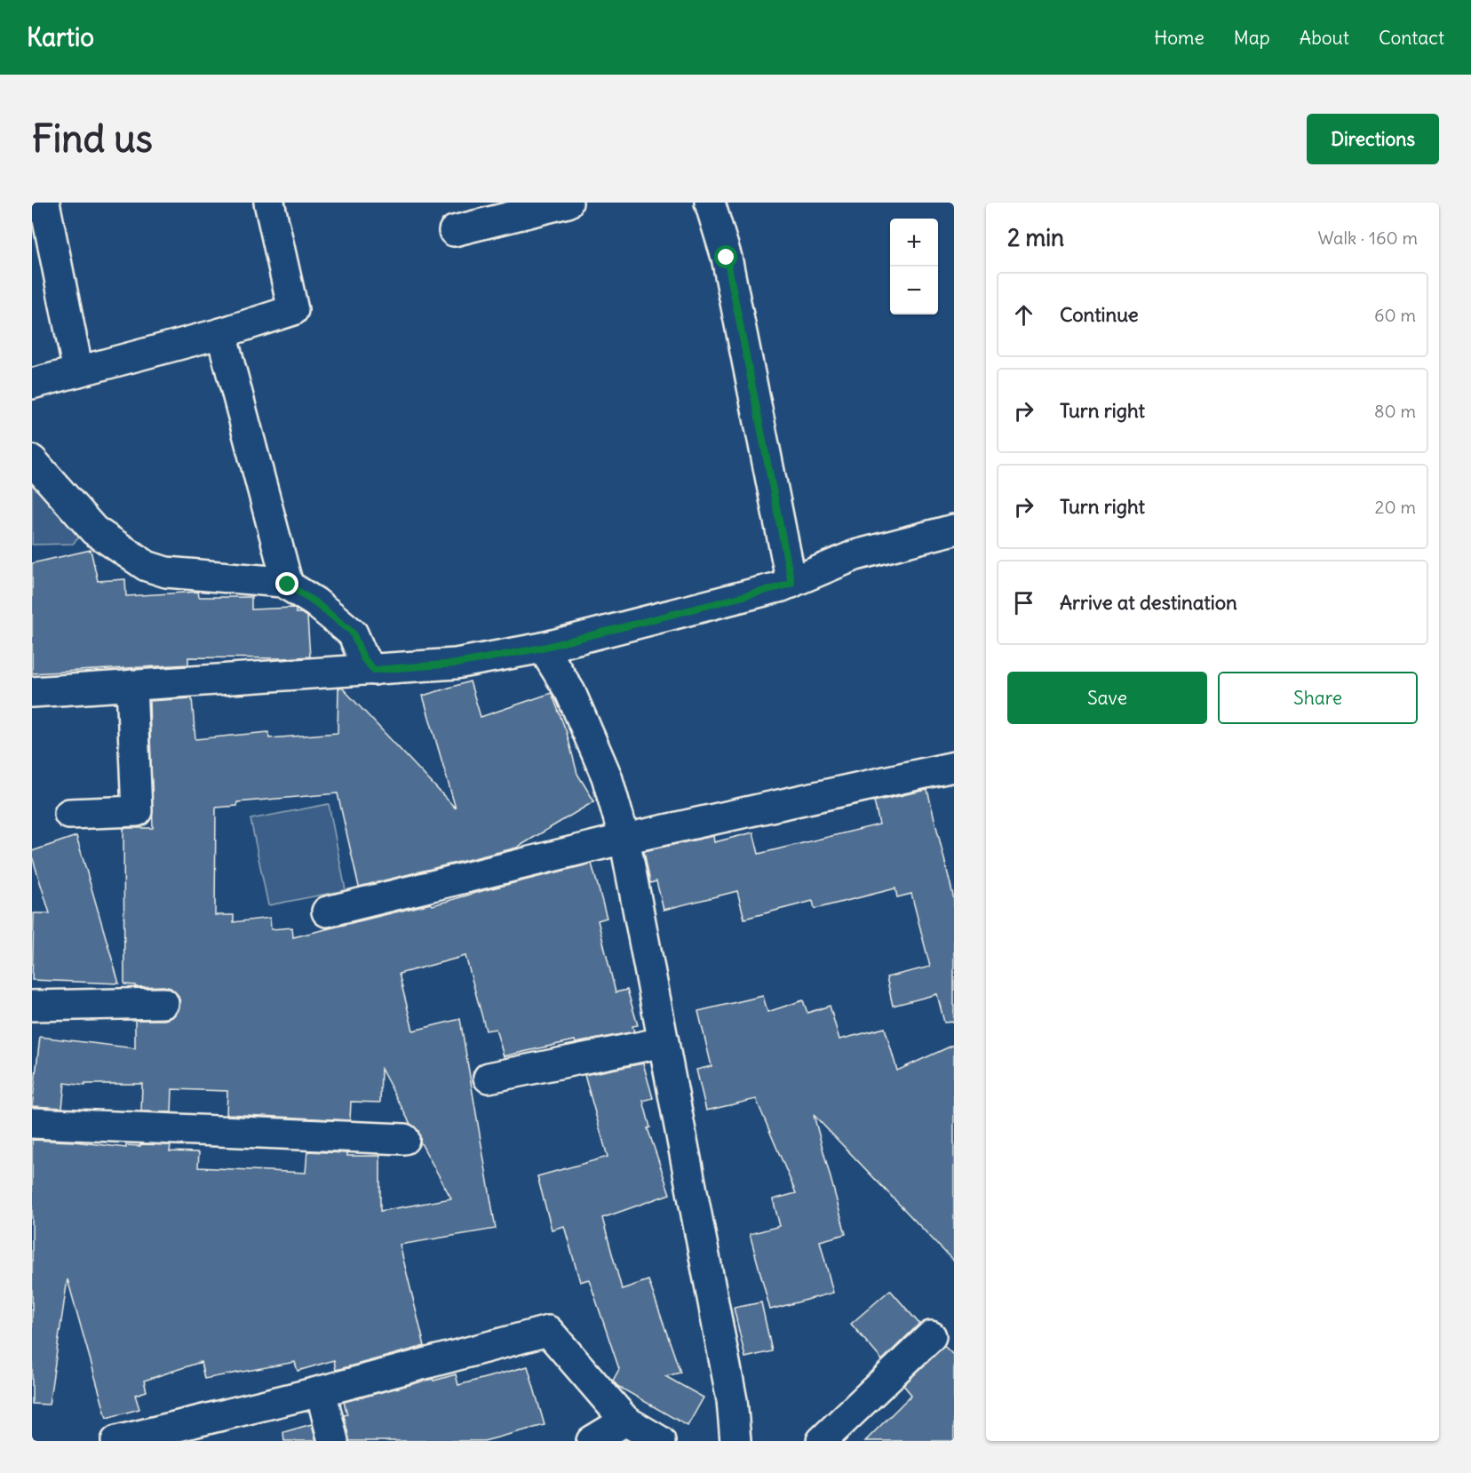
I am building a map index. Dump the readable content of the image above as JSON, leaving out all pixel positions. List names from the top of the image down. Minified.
{"page":{"header":"Kartio","nav":["Home","Map","About","Contact"],"buttons":["Directions",["Save","Share"]],"title":"Find us","heading":["2 min","Walk · 160 m"],"map_buttons":["+","−"],"list":[["Continue","60 m"],["Turn right","80 m"],["Turn right","20 m"],"Arrive at destination"]}}
